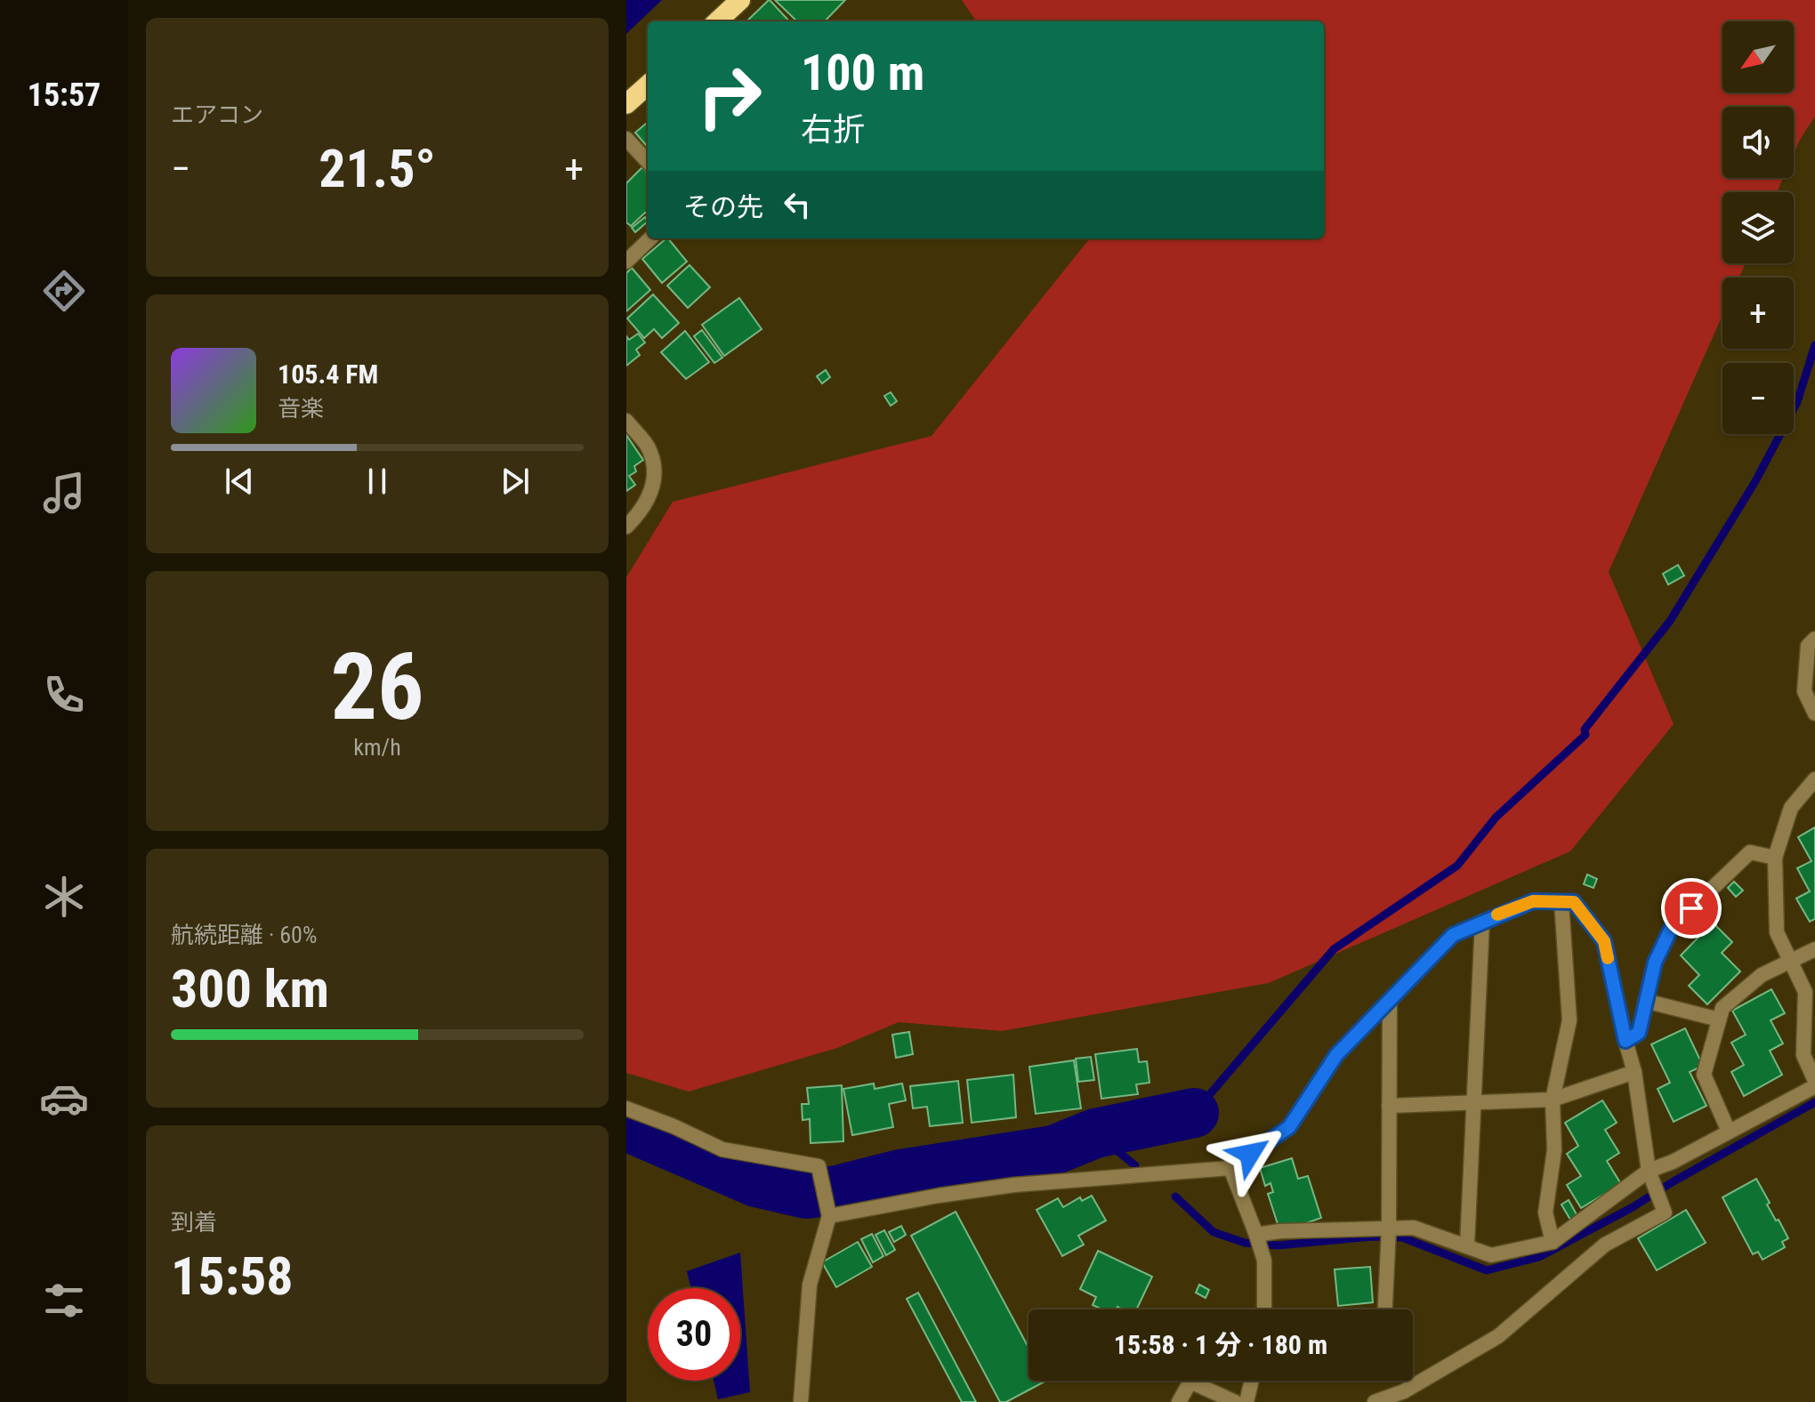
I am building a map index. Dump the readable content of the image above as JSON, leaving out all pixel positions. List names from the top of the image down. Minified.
{"north":"bottom left","page":{"tabs":"15:57","tile":["エアコン",["26","km/h"],["航続距離 · 60%","300 km"],["到着","15:58"]],"map_buttons":["+","−"],"turn":["100 m","右折"],"heat":["−","21.5°","+"],"then":"その先","song":["105.4 FM","音楽"],"limit":"30","trip":"15:58 · 1 分 · 180 m"}}
